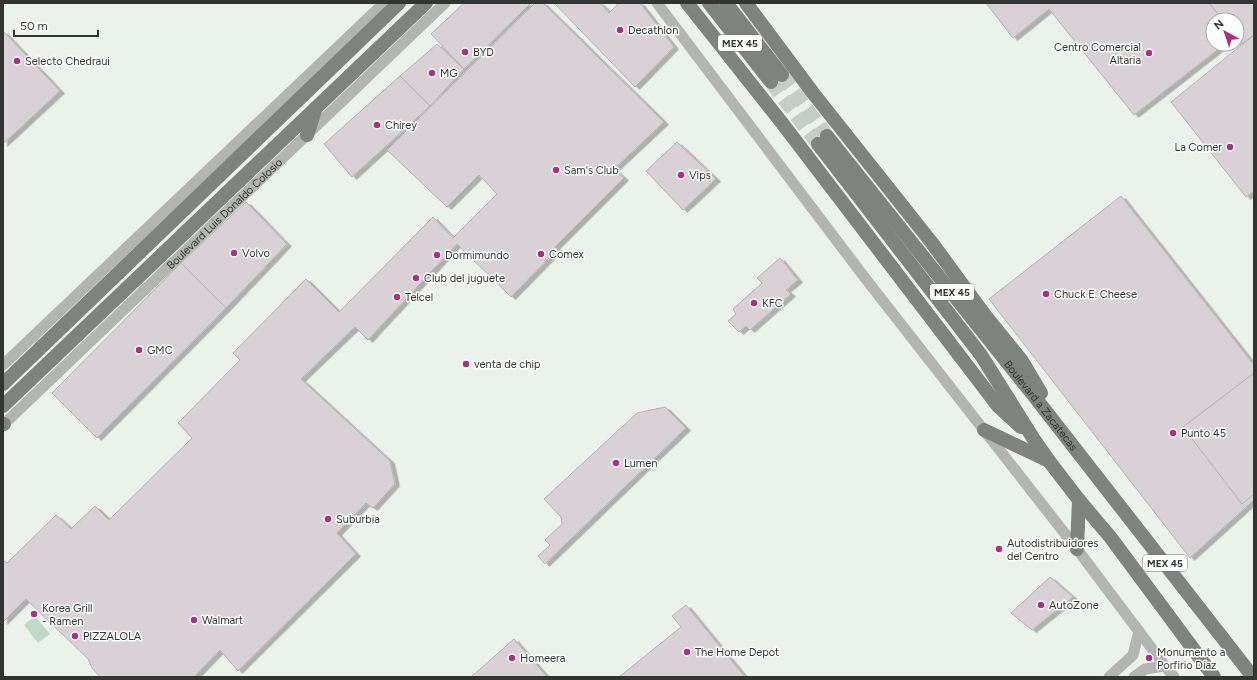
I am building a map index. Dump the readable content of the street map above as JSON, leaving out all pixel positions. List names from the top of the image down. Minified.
{"streets":{"main road":["MEX 45","Boulevard Luis Donaldo Colosio","Boulevard a Zacatecas"]},"places":["Decathlon","BYD","Centro Comercial Altaria","Selecto Chedraui","MG","Chirey","La Comer","Sam's Club","Vips","Volvo","Comex","Dormimundo","Club del juguete","Chuck E. Cheese","Telcel","KFC","GMC","venta de chip","Punto 45","Lumen","Suburbia","Autodistribuidores del Centro","AutoZone","Korea Grill - Ramen","Walmart","PIZZALOLA","The Home Depot","Homeera","Monumento a Porfirio Díaz"],"scale_bar":"50 m","north":"top left"}
